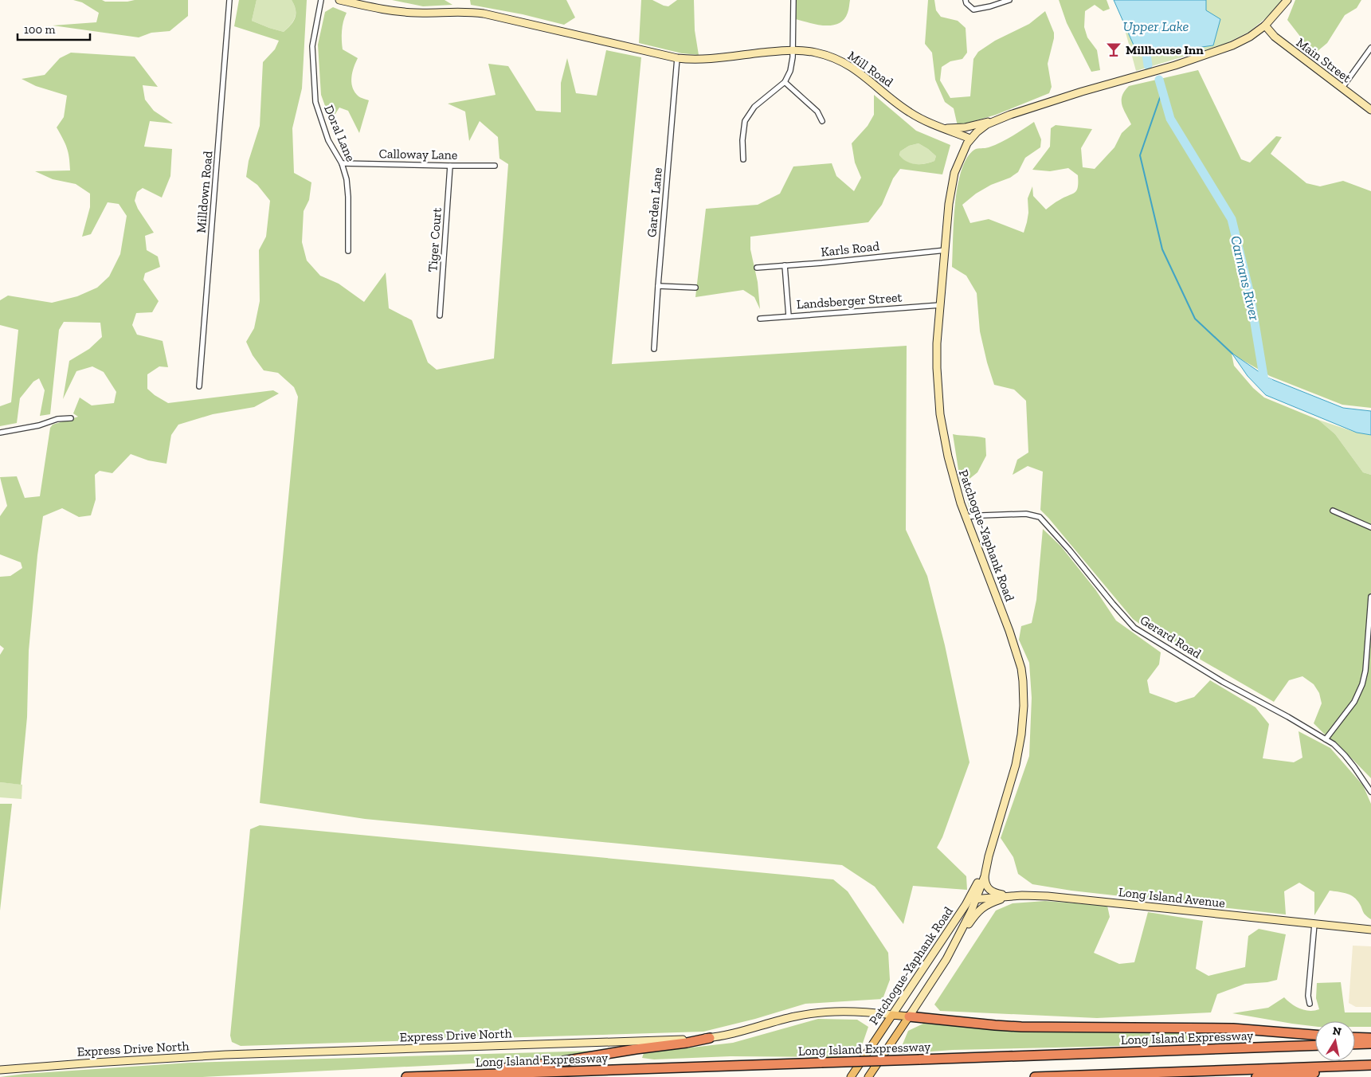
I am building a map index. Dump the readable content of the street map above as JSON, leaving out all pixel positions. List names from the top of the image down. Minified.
{"streets":{"highway":["Long Island Expressway"],"main road":["Main Street","Mill Road","Patchogue-Yaphank Road","Long Island Avenue","Express Drive North"],"street":["Doral Lane","Calloway Lane","Milldown Road","Garden Lane","Tiger Court","Karls Road","Landsberger Street","Gerard Road"]},"crossings":[["Mill Road","Garden Lane"],["Mill Road","Patchogue-Yaphank Road"],["Doral Lane","Calloway Lane"],["Calloway Lane","Tiger Court"],["Karls Road","Patchogue-Yaphank Road"],["Landsberger Street","Patchogue-Yaphank Road"],["Patchogue-Yaphank Road","Gerard Road"],["Patchogue-Yaphank Road","Long Island Avenue"],["Patchogue-Yaphank Road","Express Drive North"]],"water":["Upper Lake","Carmans River"],"places":{"bar":["Millhouse Inn"]},"scale_bar":"100 m","north":"top"}
